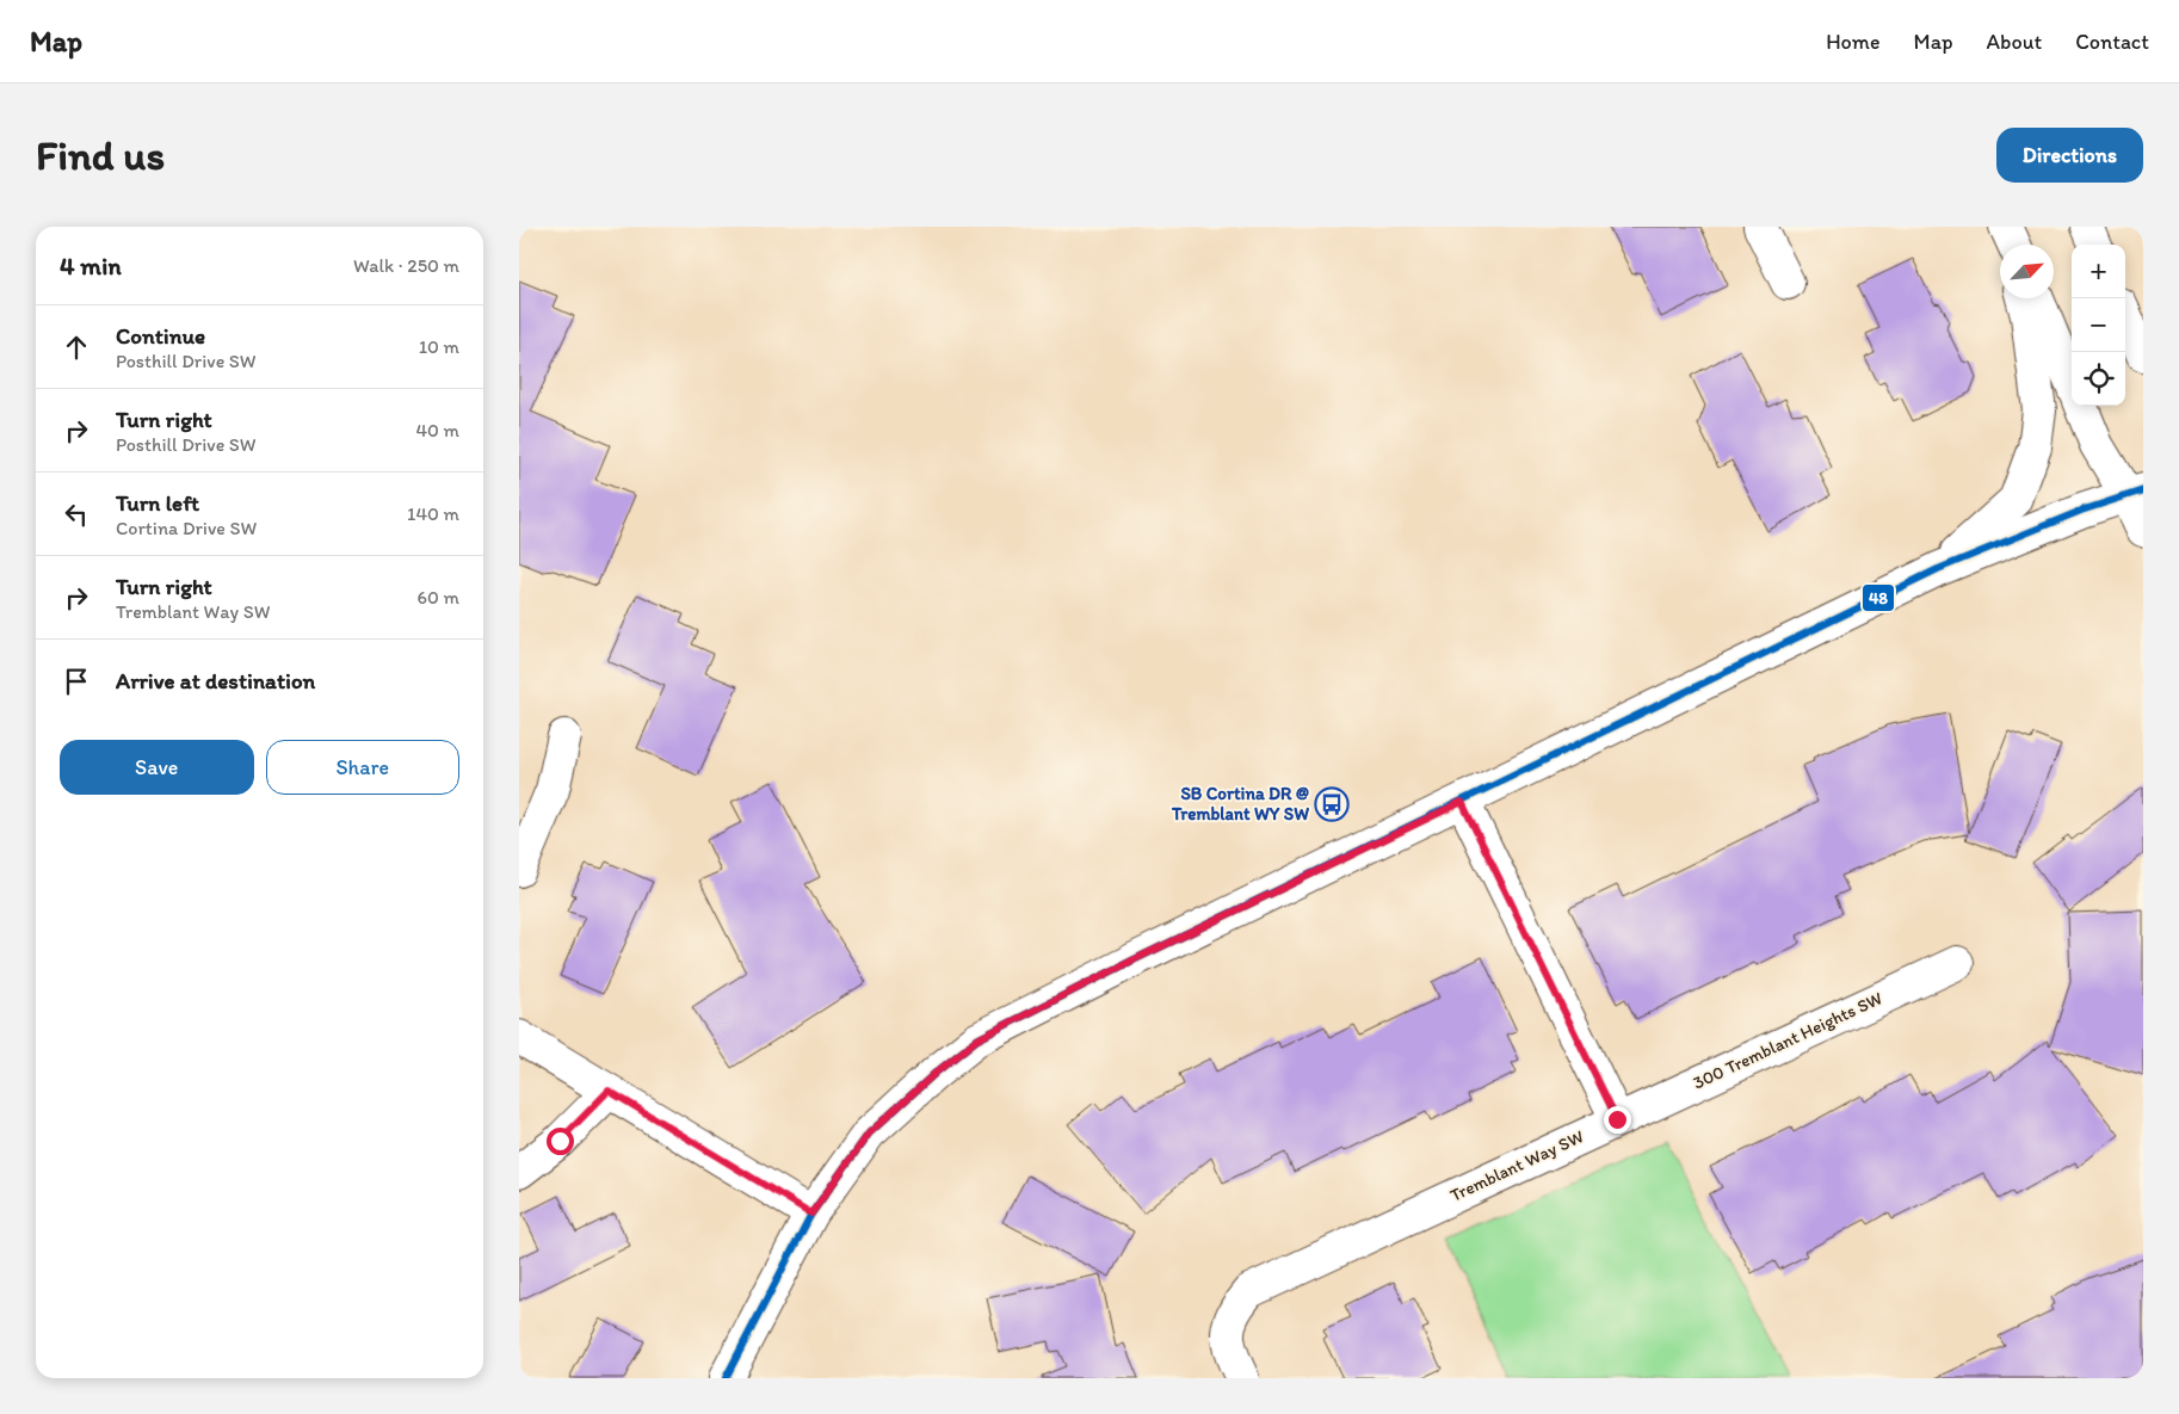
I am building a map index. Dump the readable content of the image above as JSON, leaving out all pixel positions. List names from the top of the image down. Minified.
{"streets":{"street":["300 Tremblant Heights SW","Tremblant Way SW"]},"crossings":[["300 Tremblant Heights SW","Tremblant Way SW"]],"places":{"bus stop":["SB Cortina DR @ Tremblant WY SW"]},"lines":["transit line 48"],"north":"top right","page":{"header":"Map","nav":["Home","Map","About","Contact"],"buttons":["Directions",["Save","Share"]],"title":"Find us","heading":["4 min","Walk · 250 m"],"map_buttons":["+","−"],"list":[["Continue","Posthill Drive SW","10 m"],["Turn right","Posthill Drive SW","40 m"],["Turn left","Cortina Drive SW","140 m"],["Turn right","Tremblant Way SW","60 m"],"Arrive at destination"]}}
